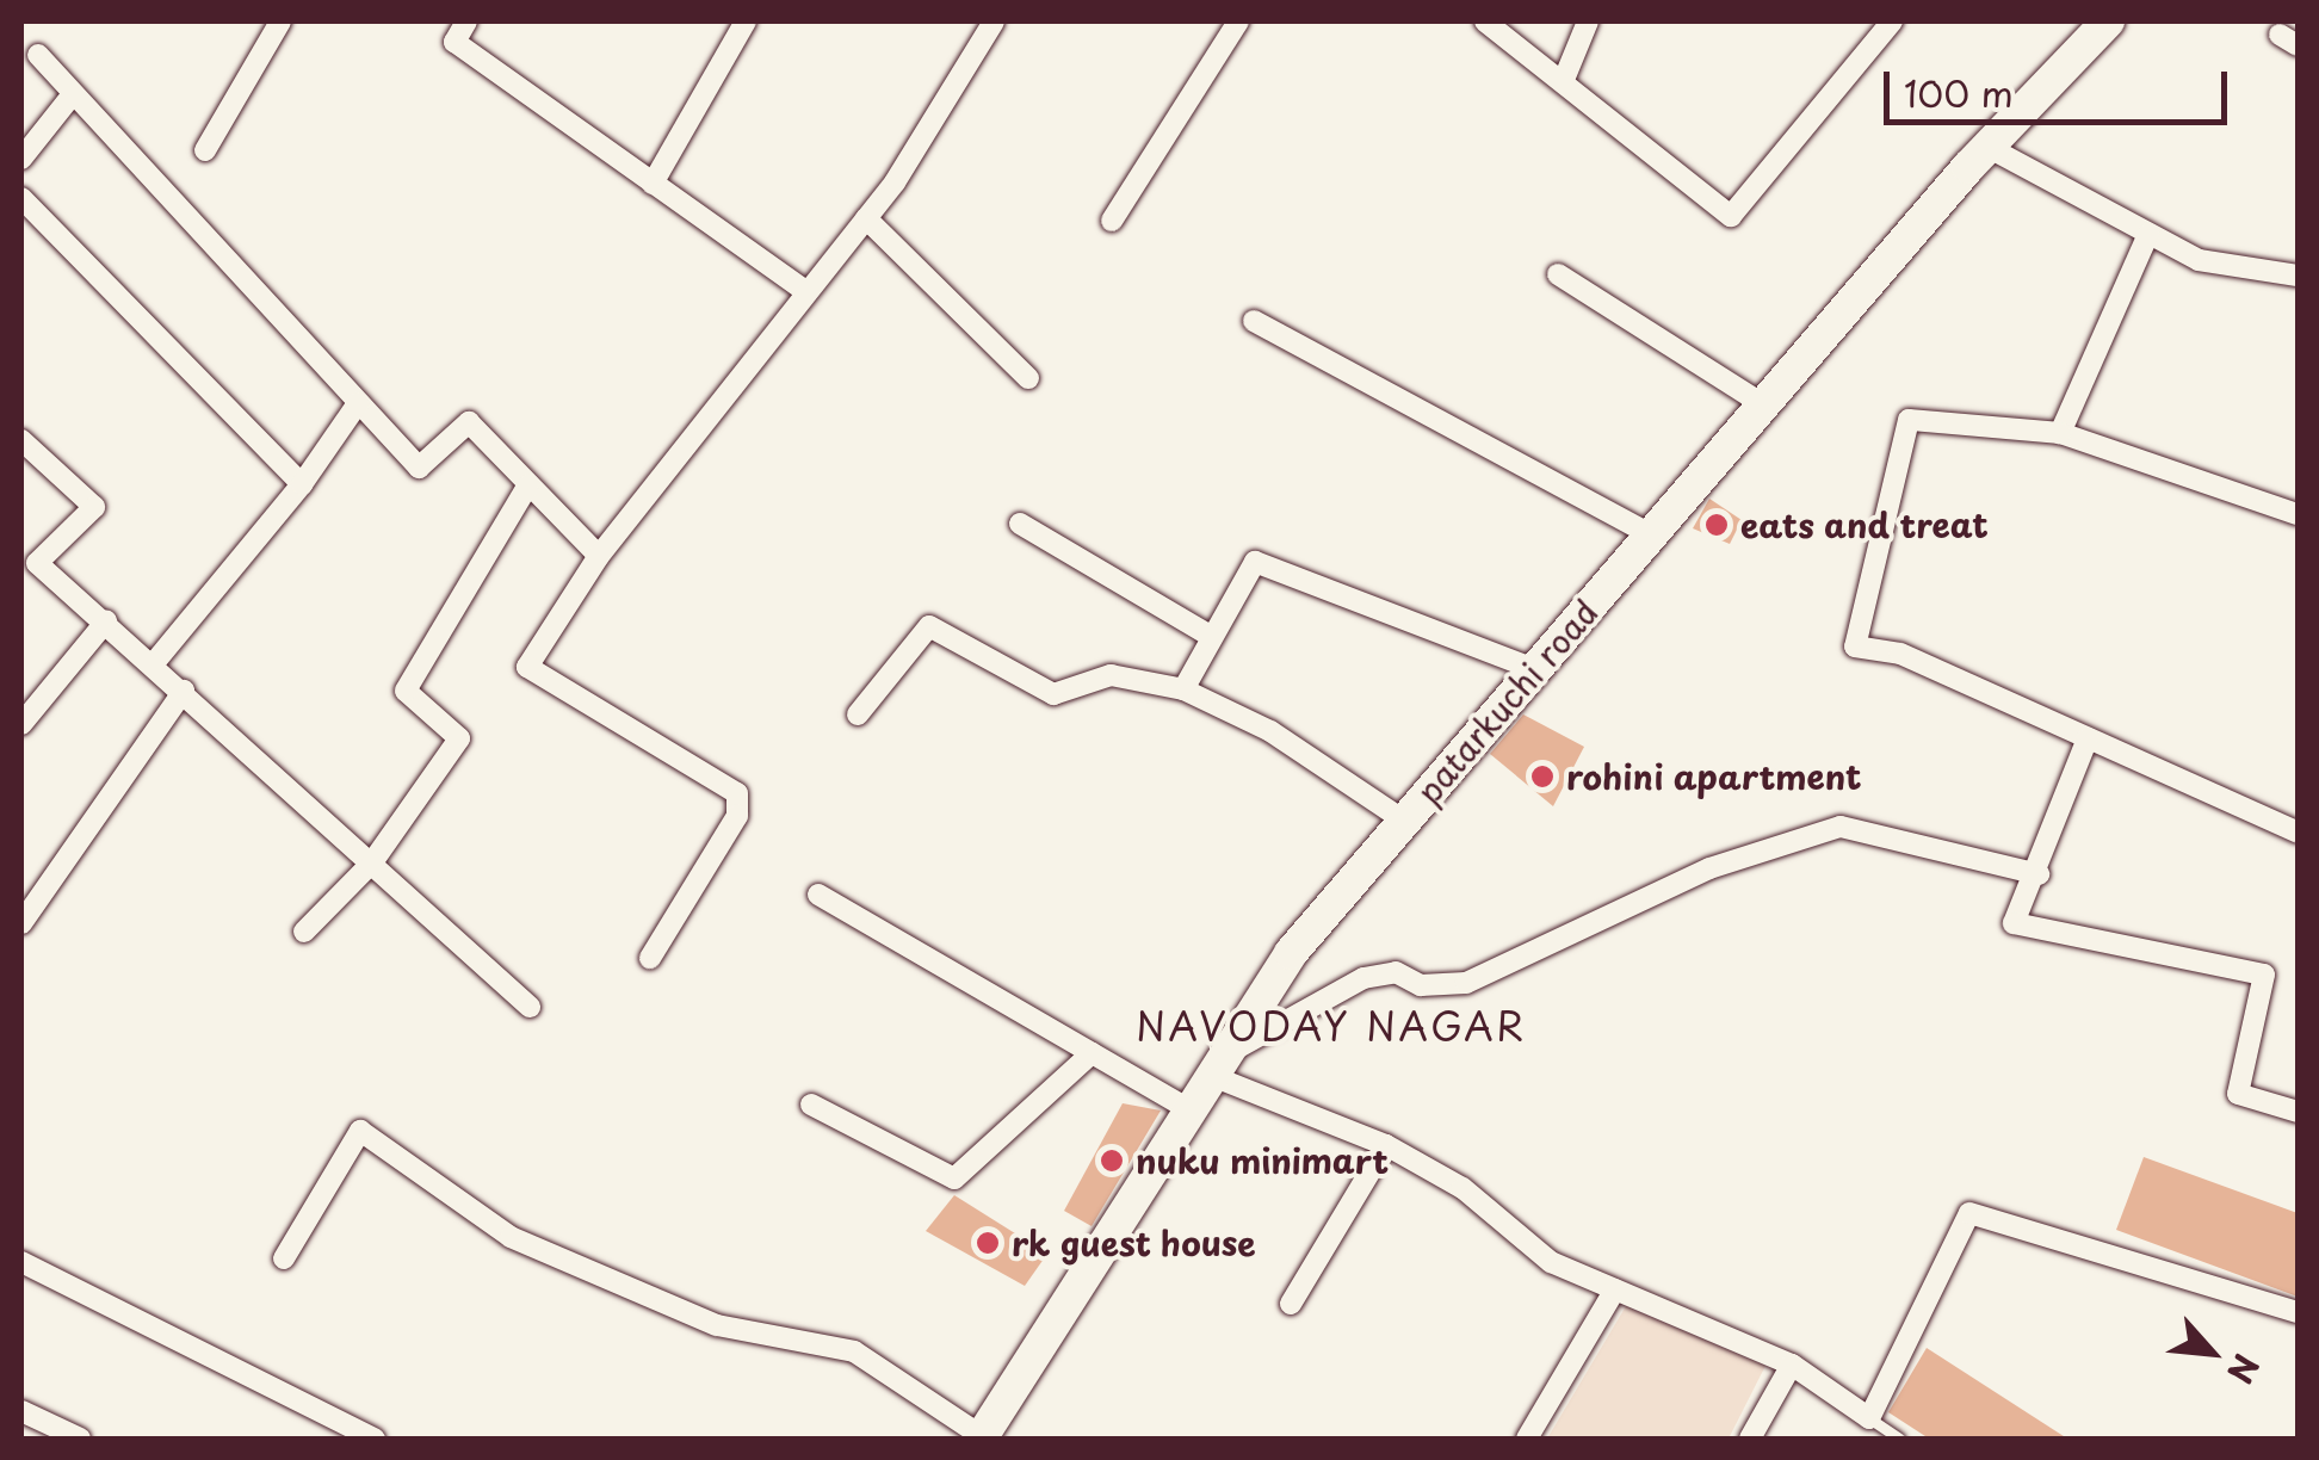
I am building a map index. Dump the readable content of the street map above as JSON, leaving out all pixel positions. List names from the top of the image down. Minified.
{"streets":{"street":["patarkuchi road"]},"districts":["NAVODAY NAGAR"],"places":["eats and treat","rohini apartment","nuku minimart","rk guest house"],"scale_bar":"100 m","north":"bottom right"}
